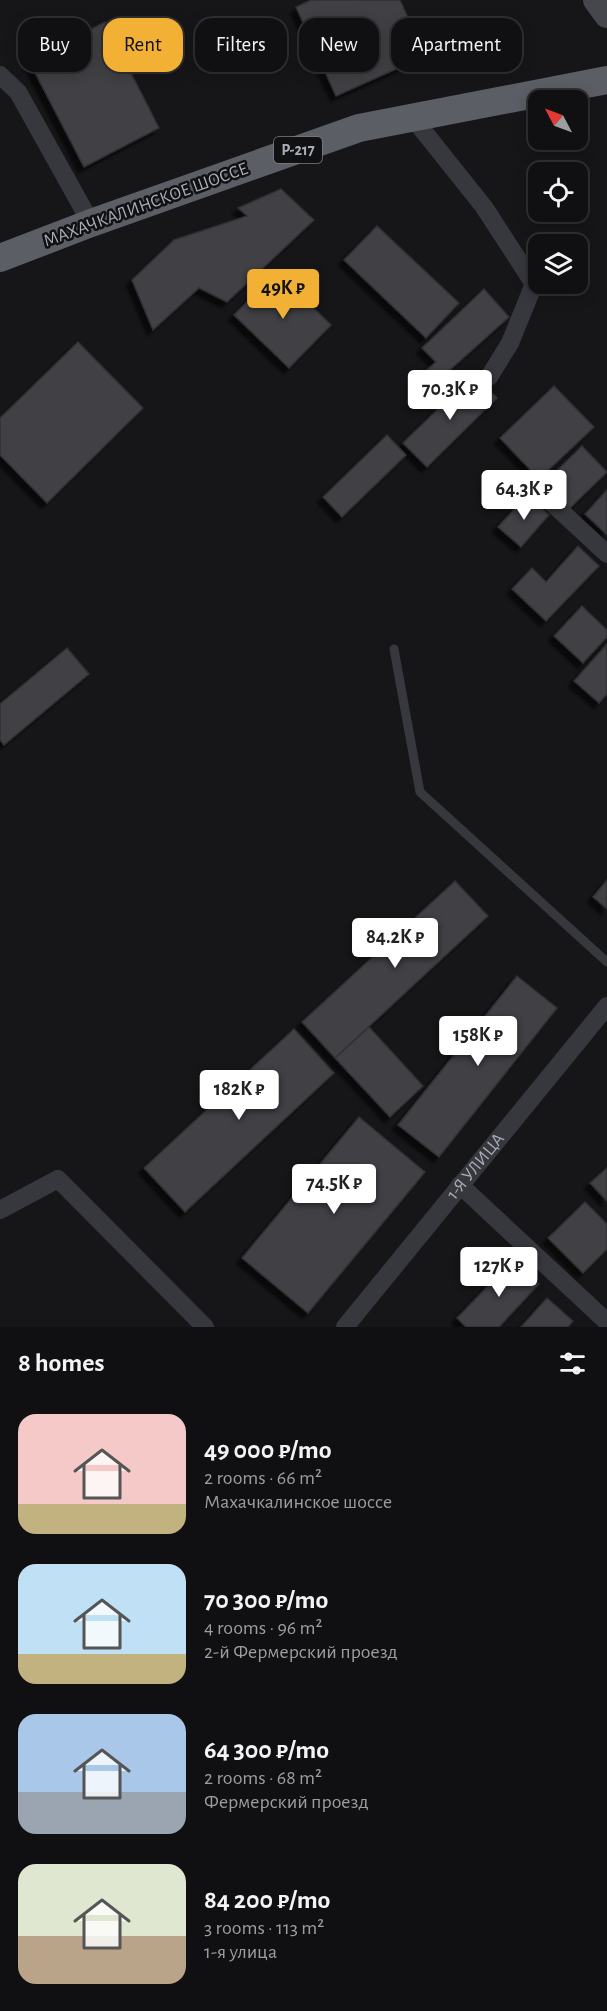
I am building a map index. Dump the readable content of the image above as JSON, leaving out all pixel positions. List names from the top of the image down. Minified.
{"streets":{"highway":["Р-217","МАХАЧКАЛИНСКОЕ ШОССЕ"],"street":["1-Я УЛИЦА"]},"north":"top left","page":{"chip":["Buy","Rent","Filters","New","Apartment"],"price":["49K ₽","70.3K ₽","64.3K ₽","84.2K ₽","158K ₽","182K ₽","74.5K ₽","127K ₽"],"heading":"8 homes","list":[{"name":"49 000 ₽/mo","note":"2 rooms · 66 m² · Махачкалинское шоссе"},{"name":"70 300 ₽/mo","note":"4 rooms · 96 m² · 2-й Фермерский проезд"},{"name":"64 300 ₽/mo","note":"2 rooms · 68 m² · Фермерский проезд"},{"name":"84 200 ₽/mo","note":"3 rooms · 113 m² · 1-я улица"}]}}
